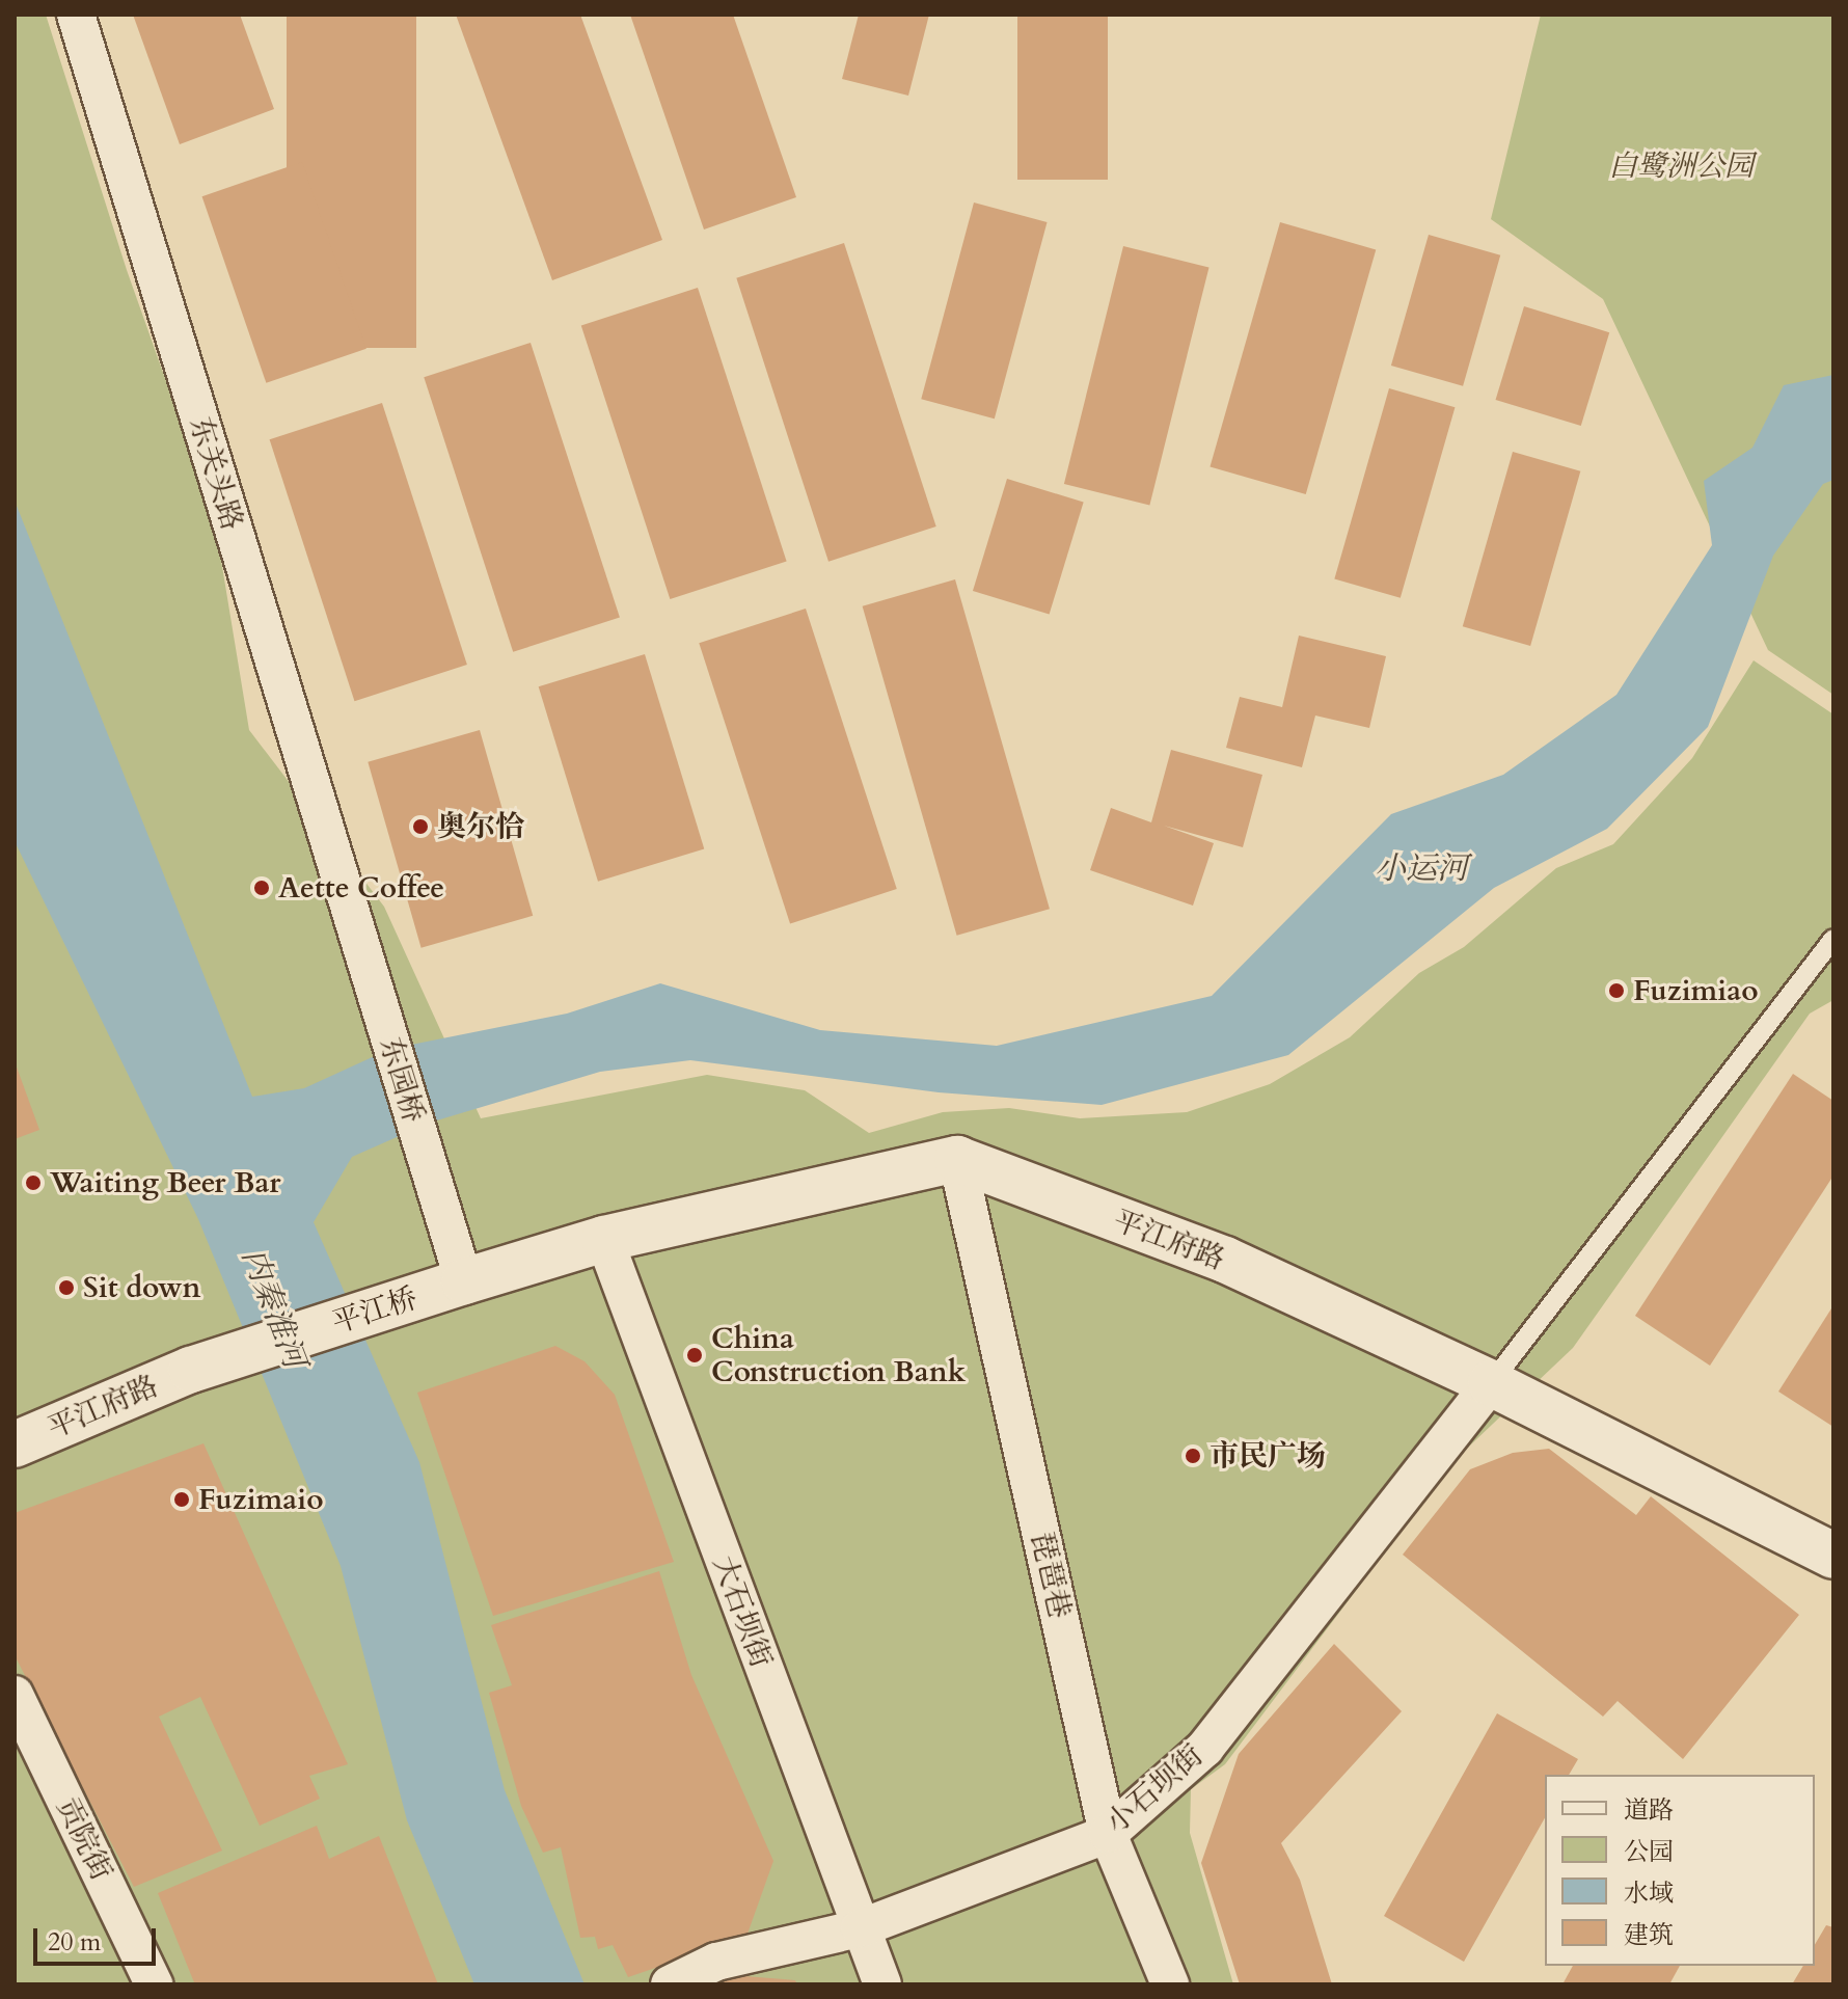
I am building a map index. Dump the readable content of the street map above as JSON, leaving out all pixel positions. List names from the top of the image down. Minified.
{"streets":{"street":["东关头路","东园桥","平江府路","平江桥","琵琶巷","大石坝街","小石坝街","贡院街"]},"crossings":[["东关头路","东园桥"],["东园桥","平江桥"],["平江府路","平江桥"],["平江府路","琵琶巷"],["平江府路","小石坝街"],["琵琶巷","小石坝街"],["大石坝街","小石坝街"]],"water":["小运河","内秦淮河"],"parks":["白鹭洲公园"],"places":["奥尔恰","Aette Coffee","Fuzimiao","Waiting Beer Bar","Sit down","China Construction Bank","市民广场","Fuzimaio"],"legend":["道路","公园","水域","建筑"],"scale_bar":"20 m"}
